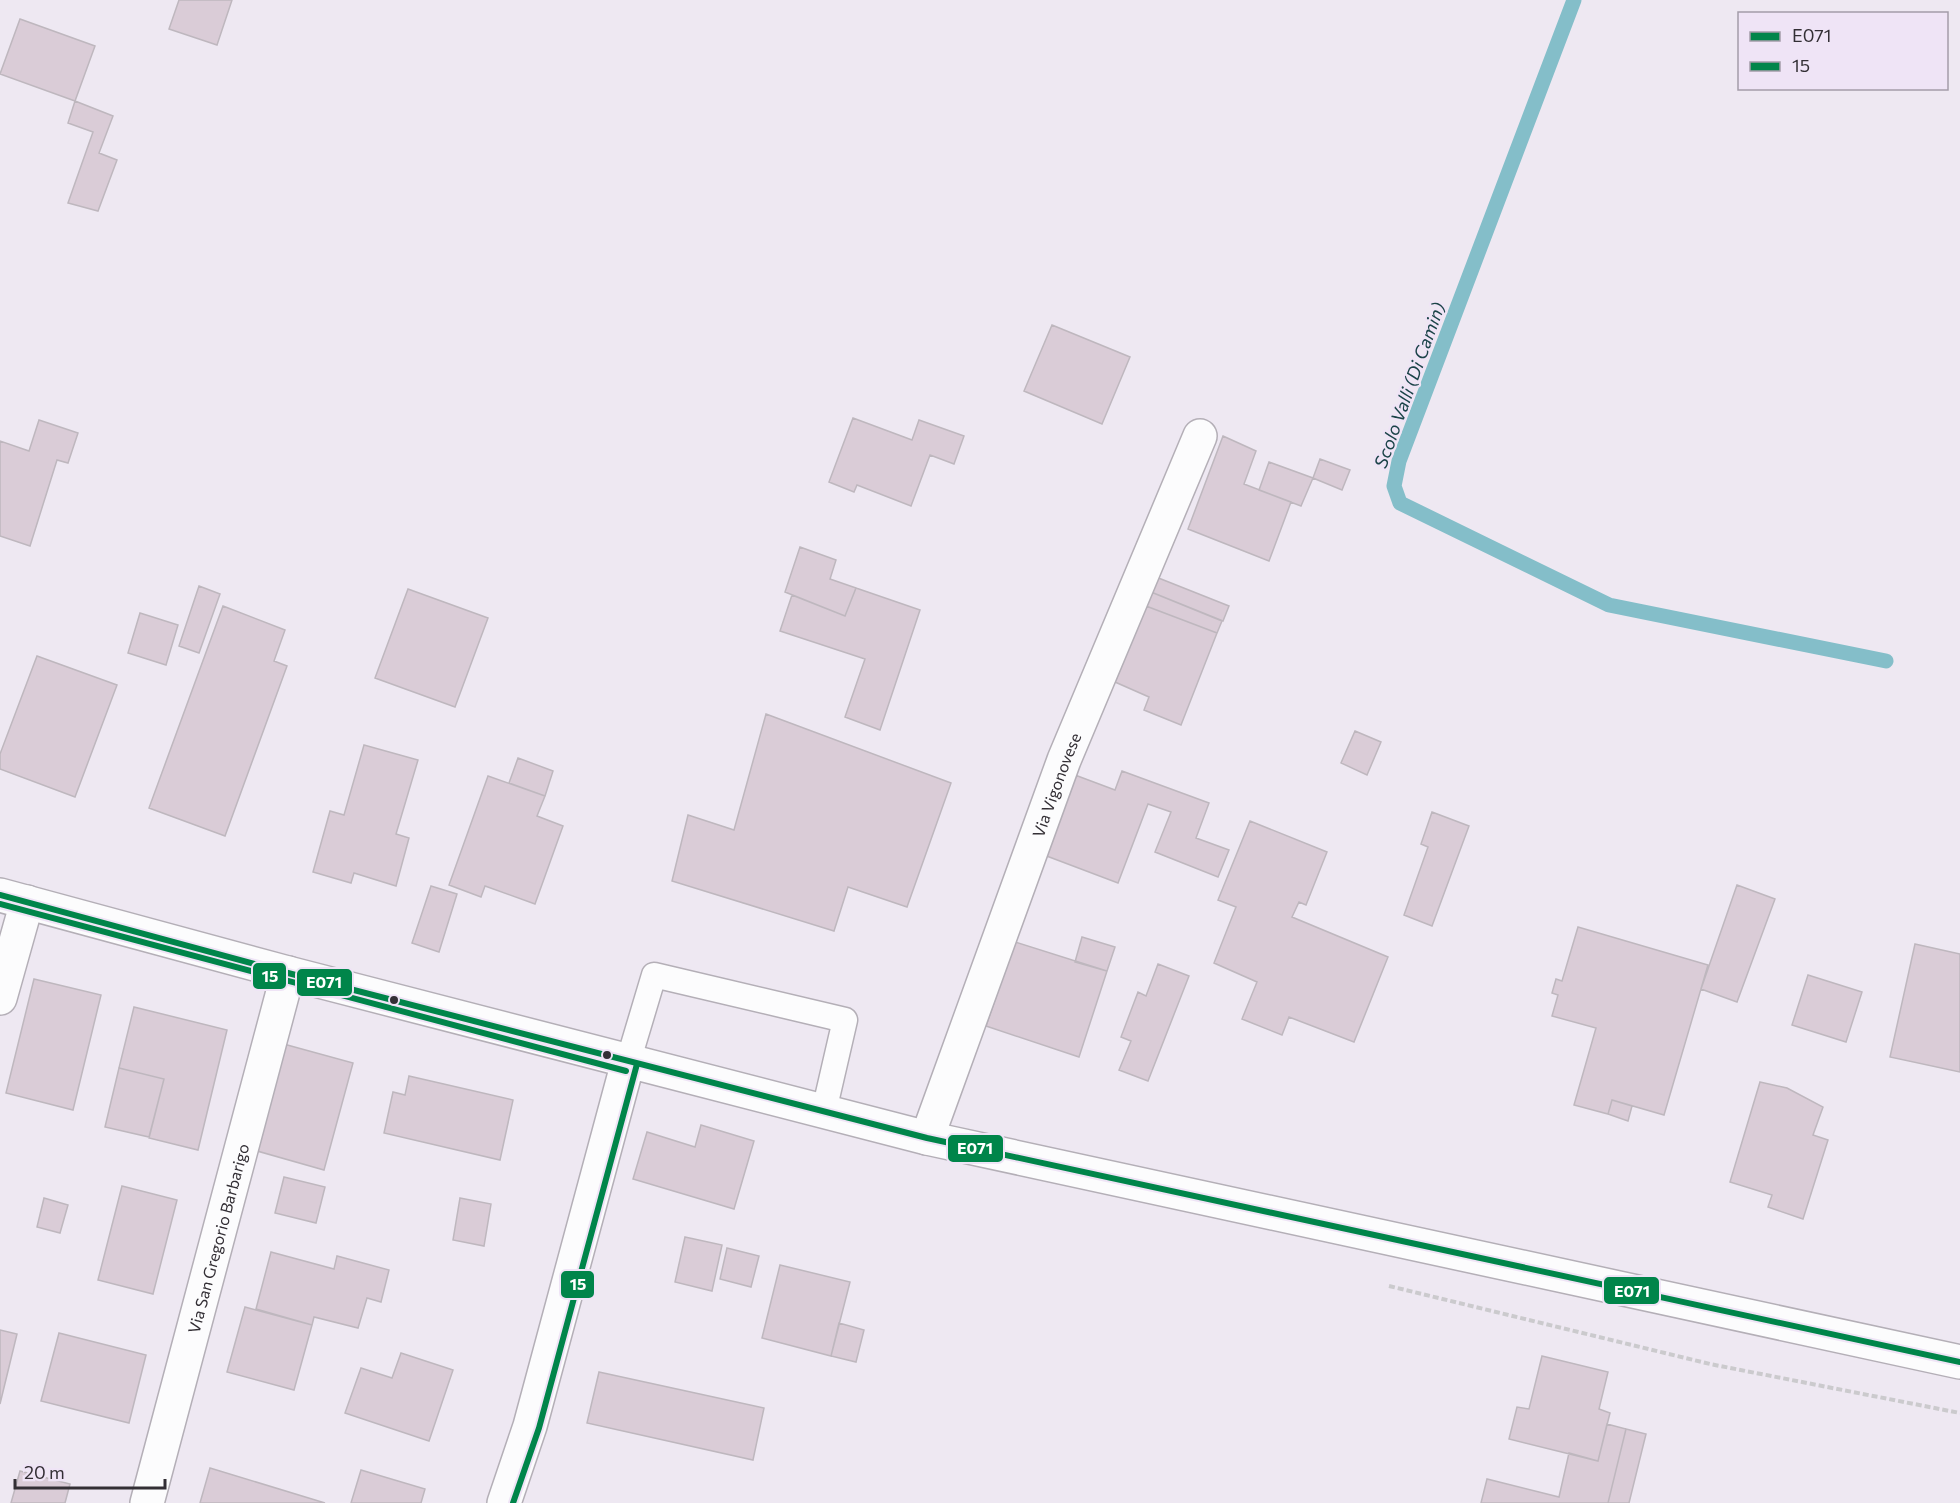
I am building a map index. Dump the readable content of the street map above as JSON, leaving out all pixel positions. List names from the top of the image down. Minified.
{"streets":{"main road":["Via Vigonovese","Via San Gregorio Barbarigo"]},"water":["Scolo Valli (Di Camin)"],"lines":["transit line E071","transit line 15"],"legend":["E071","15"],"scale_bar":"20 m"}
